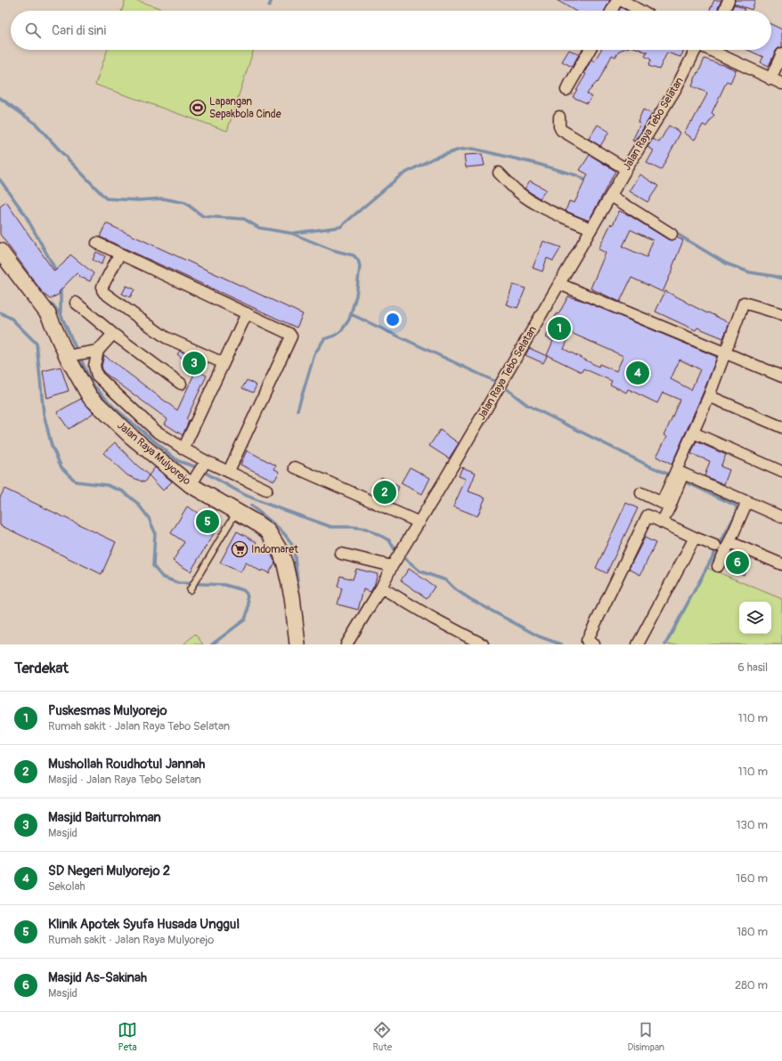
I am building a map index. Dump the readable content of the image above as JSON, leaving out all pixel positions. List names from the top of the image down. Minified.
{"streets":{"main road":["Jalan Raya Mulyorejo"],"street":["Jalan Raya Tebo Selatan"]},"places":{"sports":["Lapangan Sepakbola Cinde"],"supermarket":["Indomaret"]},"page":{"search":"Cari di sini","pins":["1","3","4","2","5","6"],"heading":["Terdekat","6 hasil"],"list":[{"mark":"1","name":"Puskesmas Mulyorejo","note":"Rumah sakit · Jalan Raya Tebo Selatan","value":"110 m"},{"mark":"2","name":"Mushollah Roudhotul Jannah","note":"Masjid · Jalan Raya Tebo Selatan","value":"110 m"},{"mark":"3","name":"Masjid Baiturrohman","note":"Masjid","value":"130 m"},{"mark":"4","name":"SD Negeri Mulyorejo 2","note":"Sekolah","value":"160 m"},{"mark":"5","name":"Klinik Apotek Syufa Husada Unggul","note":"Rumah sakit · Jalan Raya Mulyorejo","value":"180 m"},{"mark":"6","name":"Masjid As-Sakinah","note":"Masjid","value":"280 m"}],"nav":["Peta","Rute","Disimpan"]}}
